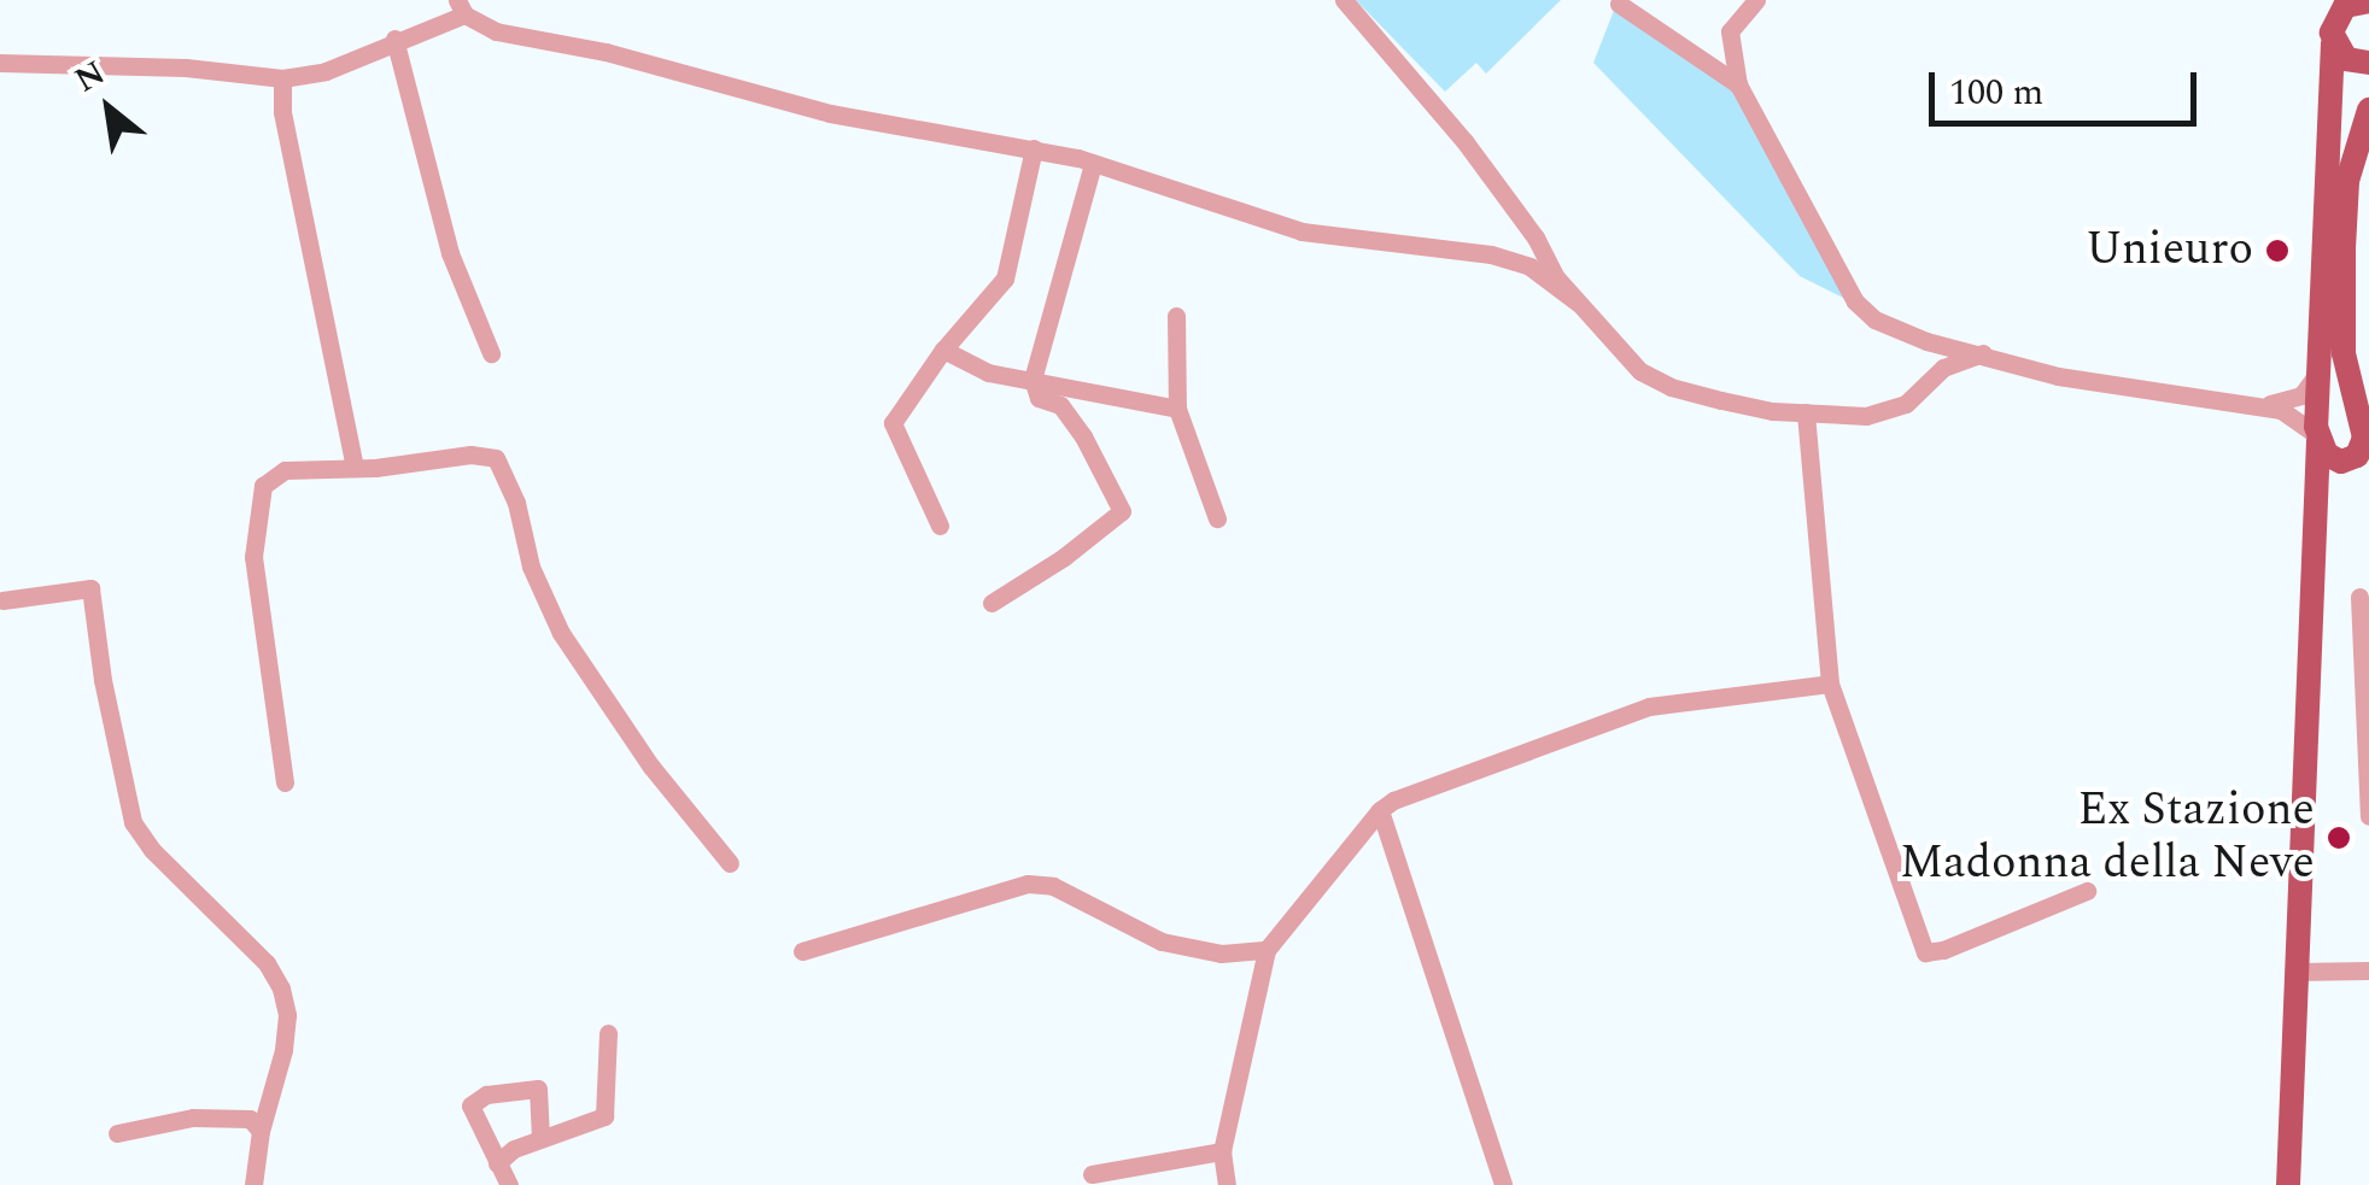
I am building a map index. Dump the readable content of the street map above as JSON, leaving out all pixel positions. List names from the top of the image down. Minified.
{"places":["Unieuro","Ex Stazione Madonna della Neve"],"scale_bar":"100 m","north":"top left"}
